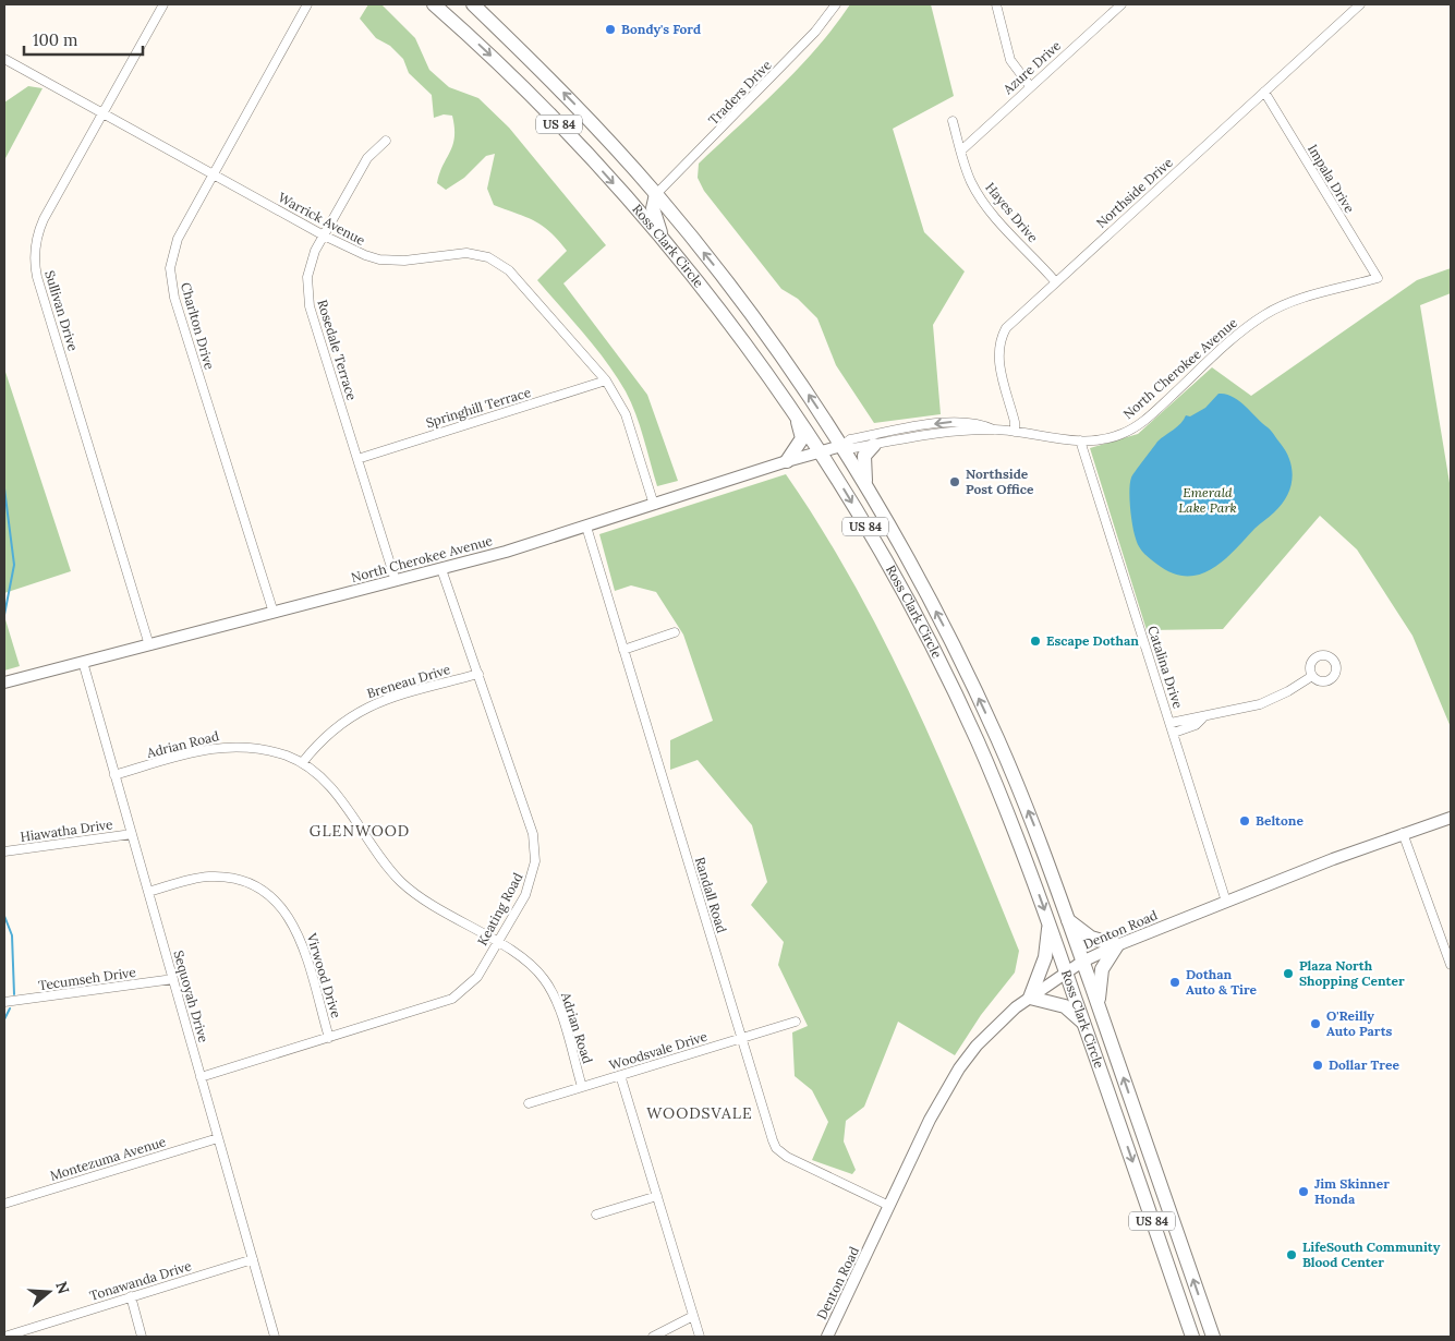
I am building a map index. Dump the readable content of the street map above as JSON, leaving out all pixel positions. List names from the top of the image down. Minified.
{"streets":{"highway":["US 84","Ross Clark Circle"],"street":["Azure Drive","Traders Drive","Impala Drive","Northside Drive","Hayes Drive","Warrick Avenue","Sullivan Drive","Charlton Drive","Rosedale Terrace","North Cherokee Avenue","Springhill Terrace","Catalina Drive","Breneau Drive","Adrian Road","Hiawatha Drive","Randall Road","Keating Road","Denton Road","Virwood Drive","Tecumseh Drive","Sequoyah Drive","Woodsvale Drive","Montezuma Avenue","Tonawanda Drive"]},"crossings":[["Azure Drive","Hayes Drive"],["Traders Drive","Ross Clark Circle"],["Impala Drive","Northside Drive"],["Impala Drive","North Cherokee Avenue"],["Northside Drive","Hayes Drive"],["Northside Drive","North Cherokee Avenue"],["Warrick Avenue","Sullivan Drive"],["Warrick Avenue","Charlton Drive"],["Warrick Avenue","Rosedale Terrace"],["Warrick Avenue","North Cherokee Avenue"],["Warrick Avenue","Springhill Terrace"],["Ross Clark Circle","North Cherokee Avenue"],["Ross Clark Circle","Denton Road"],["Sullivan Drive","North Cherokee Avenue"],["Charlton Drive","North Cherokee Avenue"],["Rosedale Terrace","North Cherokee Avenue"],["Rosedale Terrace","Springhill Terrace"],["North Cherokee Avenue","Catalina Drive"],["North Cherokee Avenue","Randall Road"],["North Cherokee Avenue","Keating Road"],["North Cherokee Avenue","Sequoyah Drive"],["Catalina Drive","Denton Road"],["Breneau Drive","Adrian Road"],["Breneau Drive","Keating Road"],["Adrian Road","Keating Road"],["Adrian Road","Sequoyah Drive"],["Adrian Road","Woodsvale Drive"],["Hiawatha Drive","Sequoyah Drive"],["Randall Road","Denton Road"],["Randall Road","Woodsvale Drive"],["Keating Road","Virwood Drive"],["Keating Road","Sequoyah Drive"],["Virwood Drive","Sequoyah Drive"],["Tecumseh Drive","Sequoyah Drive"],["Sequoyah Drive","Montezuma Avenue"],["Sequoyah Drive","Tonawanda Drive"]],"districts":["GLENWOOD","WOODSVALE"],"parks":["Emerald Lake Park"],"places":["Bondy's Ford","Northside Post Office","Escape Dothan","Beltone","Plaza North Shopping Center","Dothan Auto & Tire","O'Reilly Auto Parts","Dollar Tree","Jim Skinner Honda","LifeSouth Community Blood Center"],"scale_bar":"100 m","north":"right"}
